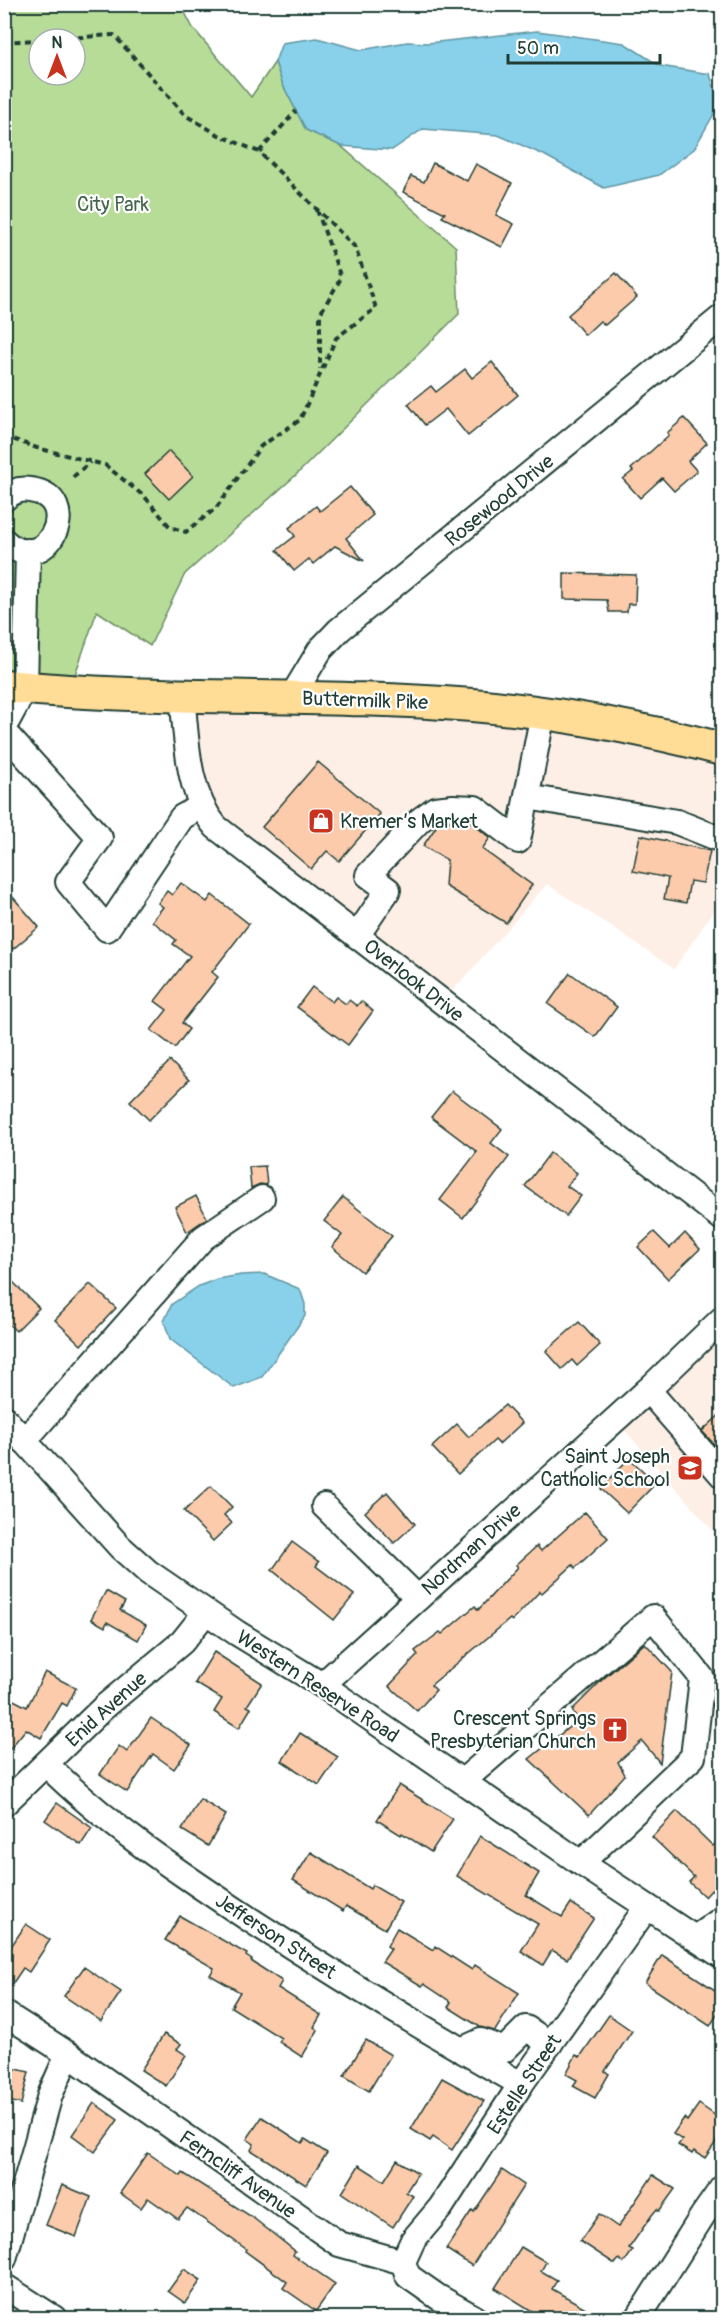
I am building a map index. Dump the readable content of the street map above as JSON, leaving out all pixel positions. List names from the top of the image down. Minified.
{"streets":{"main road":["Buttermilk Pike"],"street":["Rosewood Drive","Overlook Drive","Nordman Drive","Western Reserve Road","Enid Avenue","Jefferson Street","Estelle Street","Ferncliff Avenue"]},"crossings":[["Rosewood Drive","Buttermilk Pike"],["Buttermilk Pike","Overlook Drive"],["Nordman Drive","Western Reserve Road"],["Western Reserve Road","Enid Avenue"],["Western Reserve Road","Estelle Street"],["Enid Avenue","Jefferson Street"],["Jefferson Street","Estelle Street"],["Estelle Street","Ferncliff Avenue"]],"parks":["City Park"],"places":{"shop":["Kremer’s Market"],"school or university":["Saint Joseph Catholic School"],"church":["Crescent Springs Presbyterian Church"]},"scale_bar":"50 m","north":"top"}
